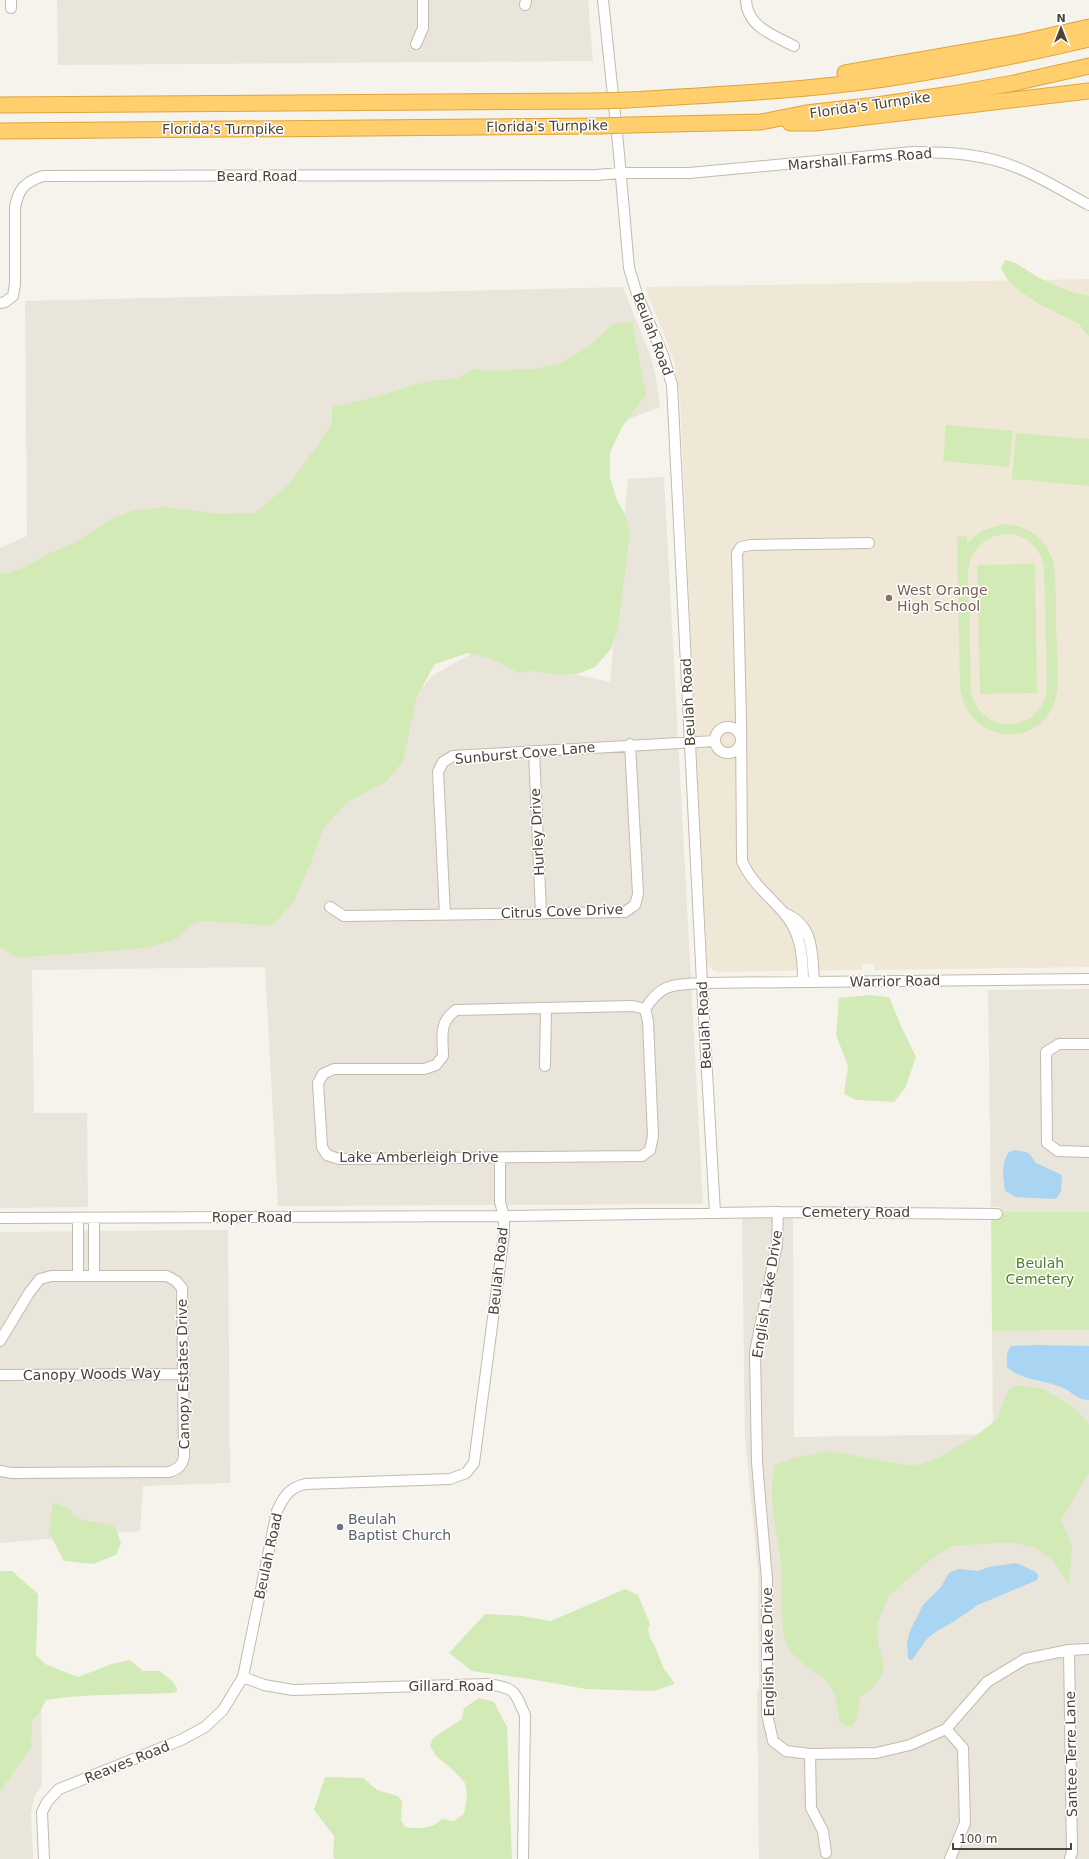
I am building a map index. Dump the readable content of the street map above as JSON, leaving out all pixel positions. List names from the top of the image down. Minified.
{"streets":{"highway":["Florida's Turnpike"],"street":["Marshall Farms Road","Beard Road","Beulah Road","Sunburst Cove Lane","Hurley Drive","Citrus Cove Drive","Warrior Road","Lake Amberleigh Drive","Cemetery Road","Roper Road","English Lake Drive","Canopy Woods Way","Canopy Estates Drive","Gillard Road","Santee Terre Lane","Reaves Road"]},"crossings":[["Marshall Farms Road","Beard Road"],["Marshall Farms Road","Beulah Road"],["Beard Road","Beulah Road"],["Beulah Road","Sunburst Cove Lane"],["Beulah Road","Warrior Road"],["Beulah Road","Cemetery Road"],["Beulah Road","Roper Road"],["Beulah Road","Gillard Road"],["Beulah Road","Reaves Road"],["Sunburst Cove Lane","Hurley Drive"],["Sunburst Cove Lane","Citrus Cove Drive"],["Hurley Drive","Citrus Cove Drive"],["Cemetery Road","English Lake Drive"],["English Lake Drive","Santee Terre Lane"],["Canopy Woods Way","Canopy Estates Drive"],["Gillard Road","Reaves Road"]],"parks":["Beulah Cemetery"],"places":["West Orange High School","Beulah Baptist Church"],"scale_bar":"100 m","north":"top"}
